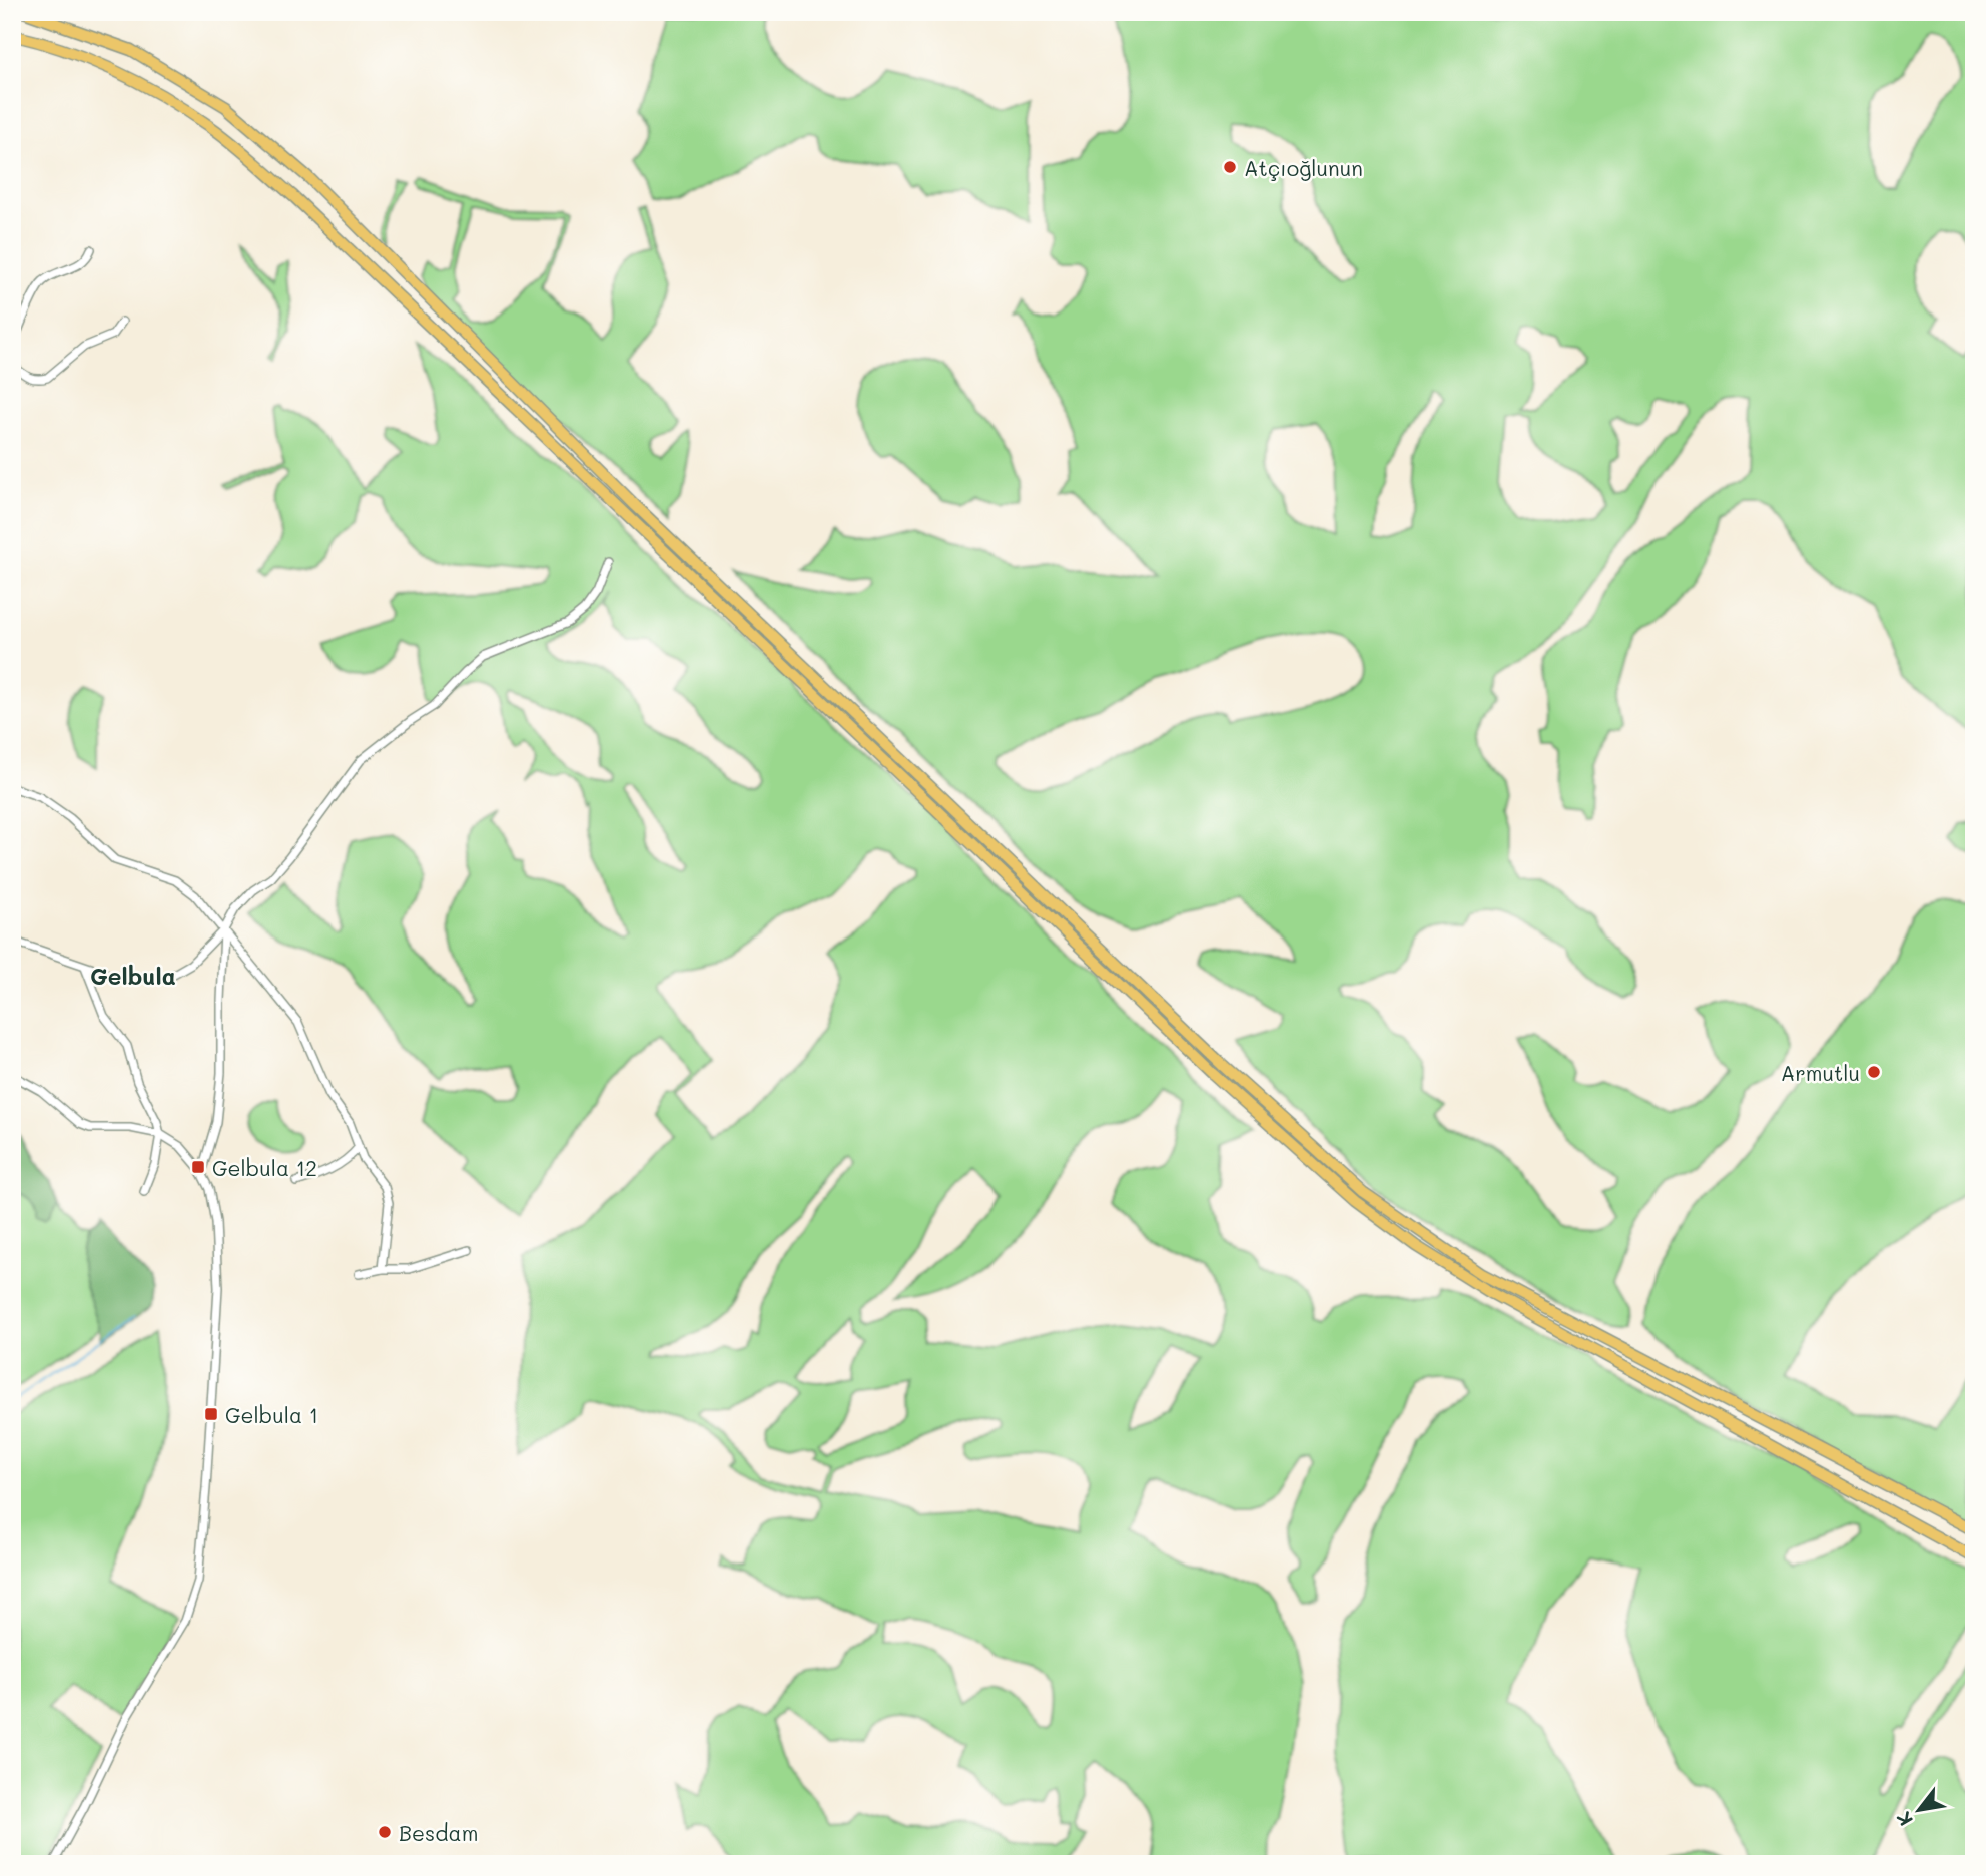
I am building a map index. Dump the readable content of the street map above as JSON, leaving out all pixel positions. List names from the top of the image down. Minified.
{"districts":["Gelbula"],"places":{"other":["Atçıoğlunun","Armutlu","Besdam"],"transit":["Gelbula 12","Gelbula 1"]},"north":"bottom left"}
